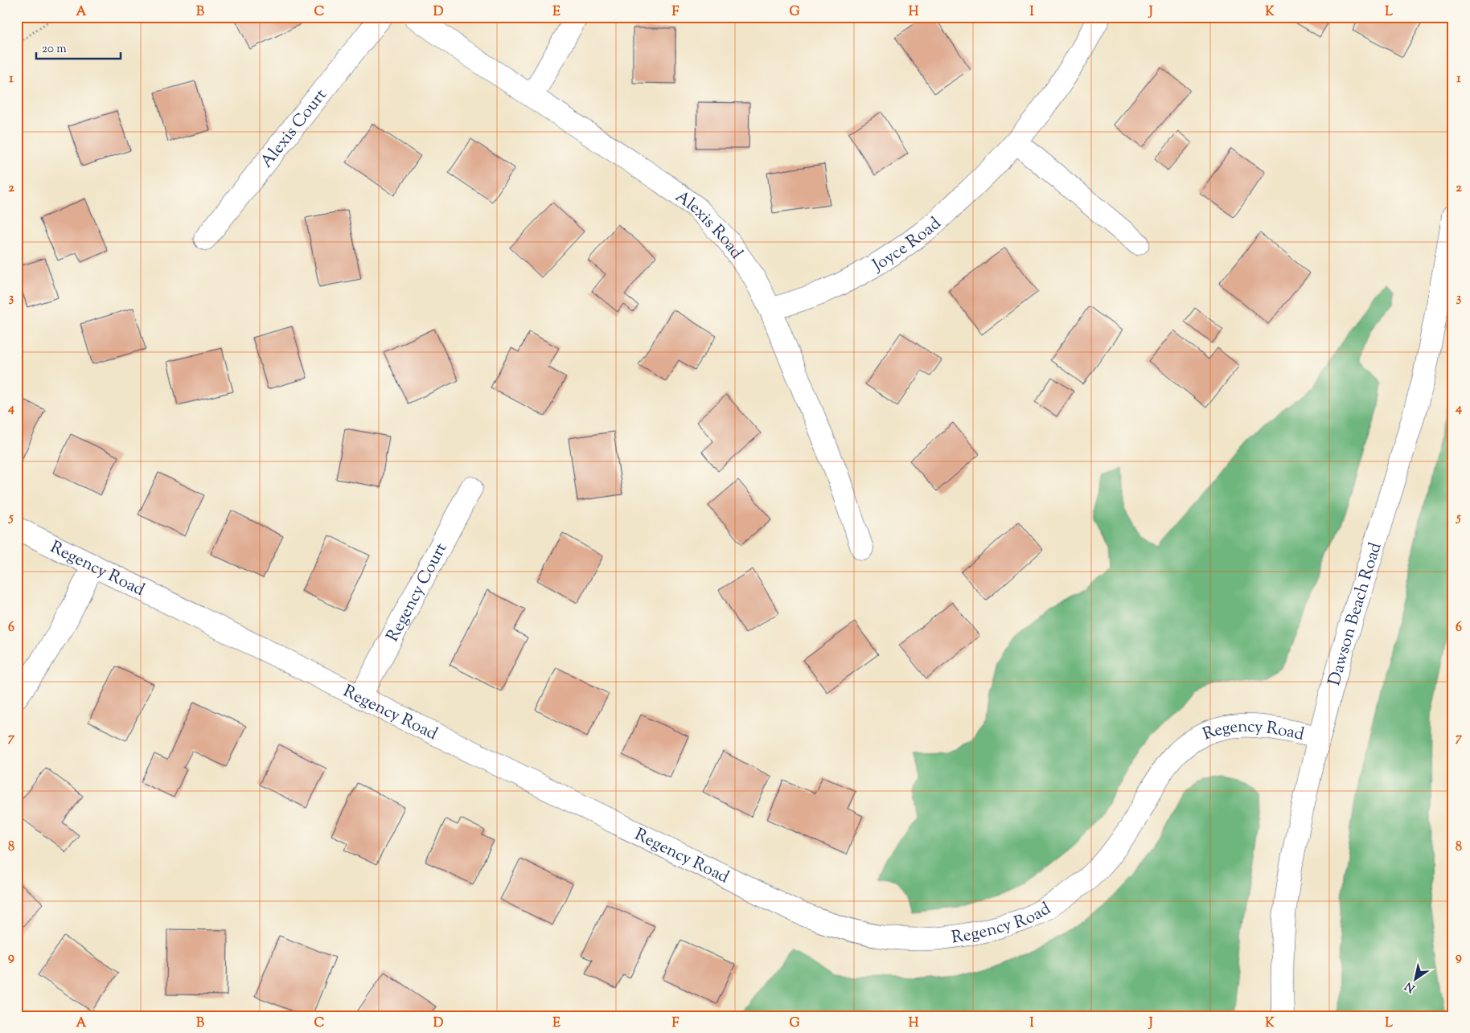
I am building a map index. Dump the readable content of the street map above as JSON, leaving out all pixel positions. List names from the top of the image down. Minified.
{"streets":{"street":["Alexis Court","Alexis Road","Joyce Road","Regency Road","Regency Court","Dawson Beach Road"]},"crossings":[["Alexis Road","Joyce Road"],["Regency Road","Regency Court"],["Regency Road","Dawson Beach Road"]],"scale_bar":"20 m","north":"bottom left","grid":{"columns":["A","B","C","D","E","F","G","H","I","J","K","L"],"rows":["1","2","3","4","5","6","7","8","9"]}}
